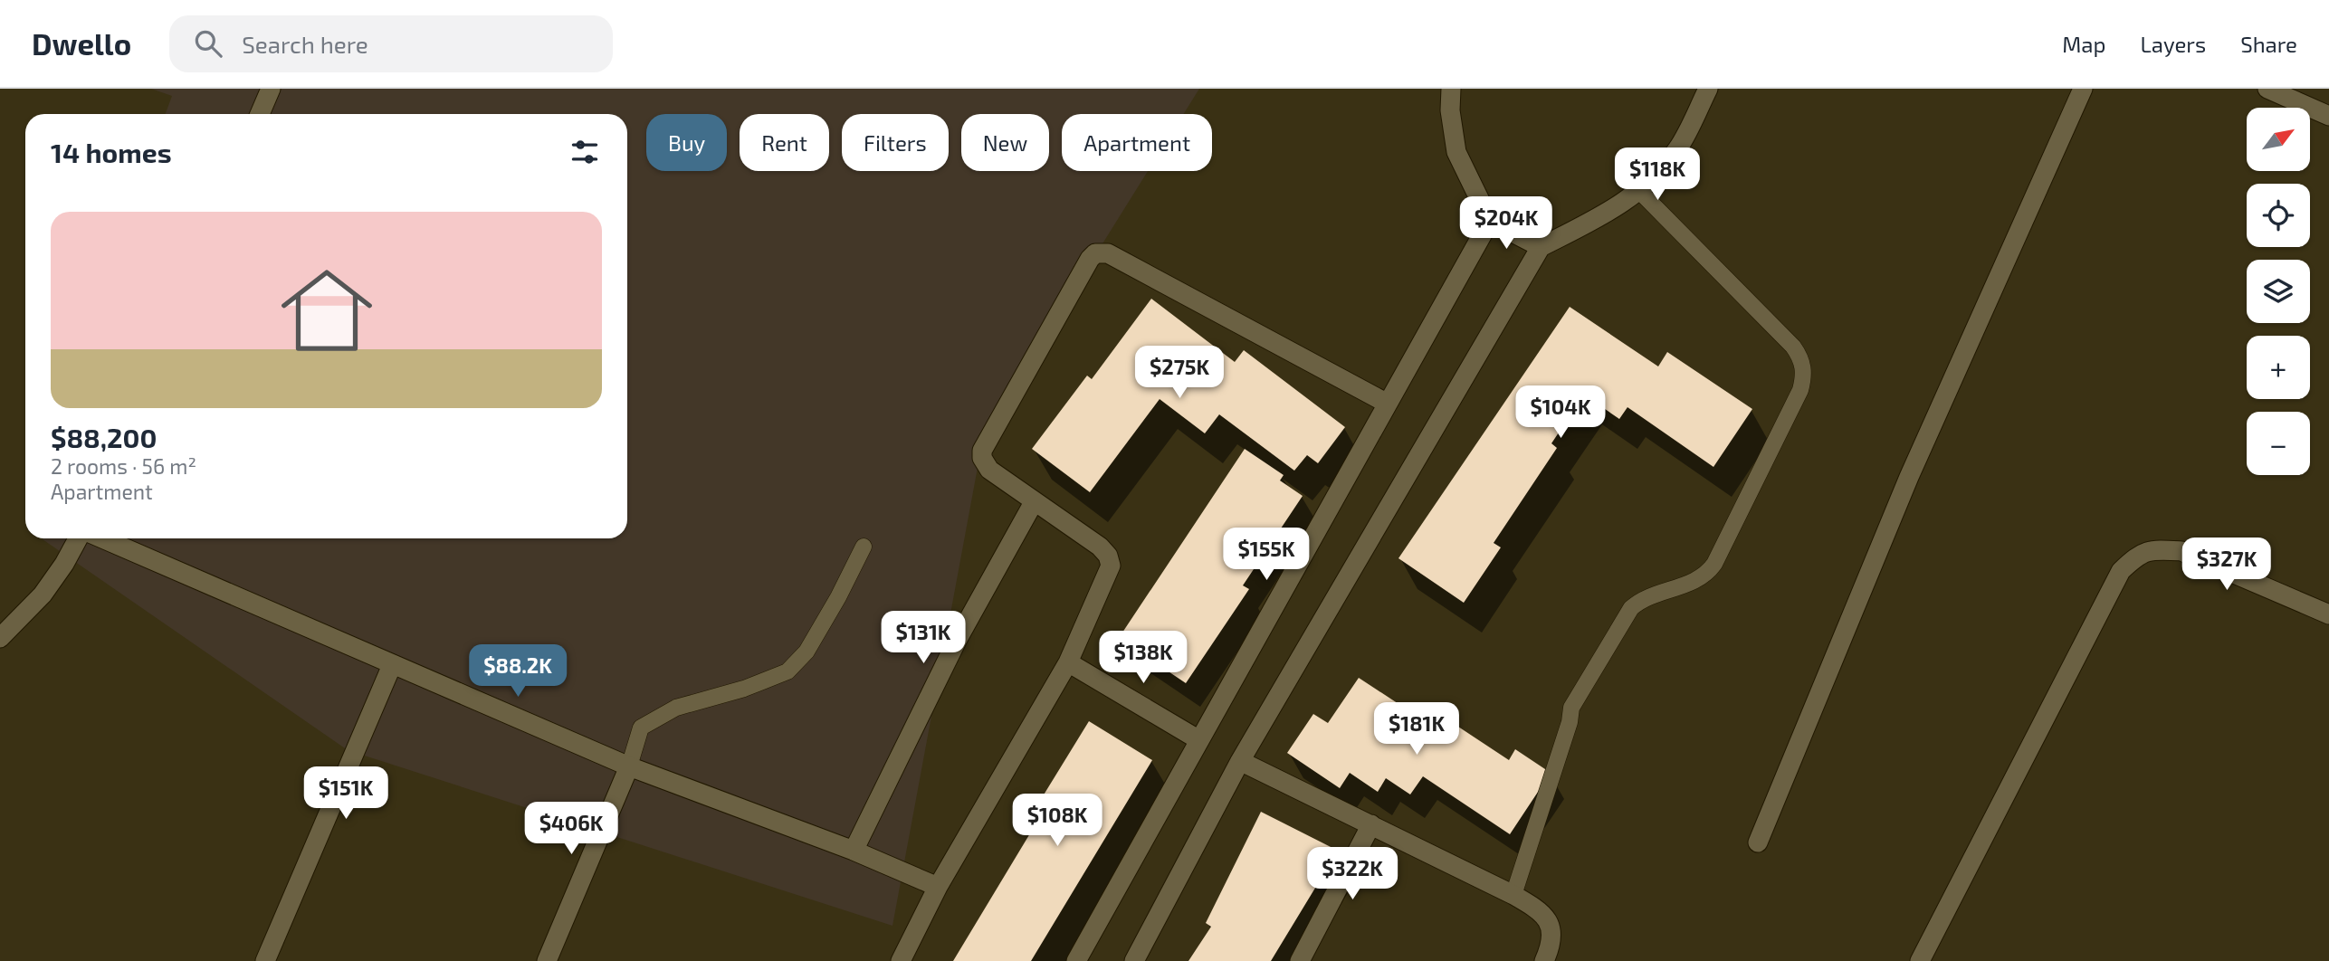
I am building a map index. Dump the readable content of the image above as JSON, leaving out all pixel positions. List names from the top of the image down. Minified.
{"north":"top right","page":{"header":"Dwello","search":"Search here","nav":["Map","Layers","Share"],"map_buttons":["+","−"],"chip":["Buy","Rent","Filters","New","Apartment"],"heading":"14 homes","price":["$118K","$204K","$275K","$104K","$155K","$327K","$131K","$138K","$88.2K","$181K","$151K","$108K","$406K","$322K"],"list":[{"name":"$88,200","note":"2 rooms · 56 m² · Apartment"}]}}
